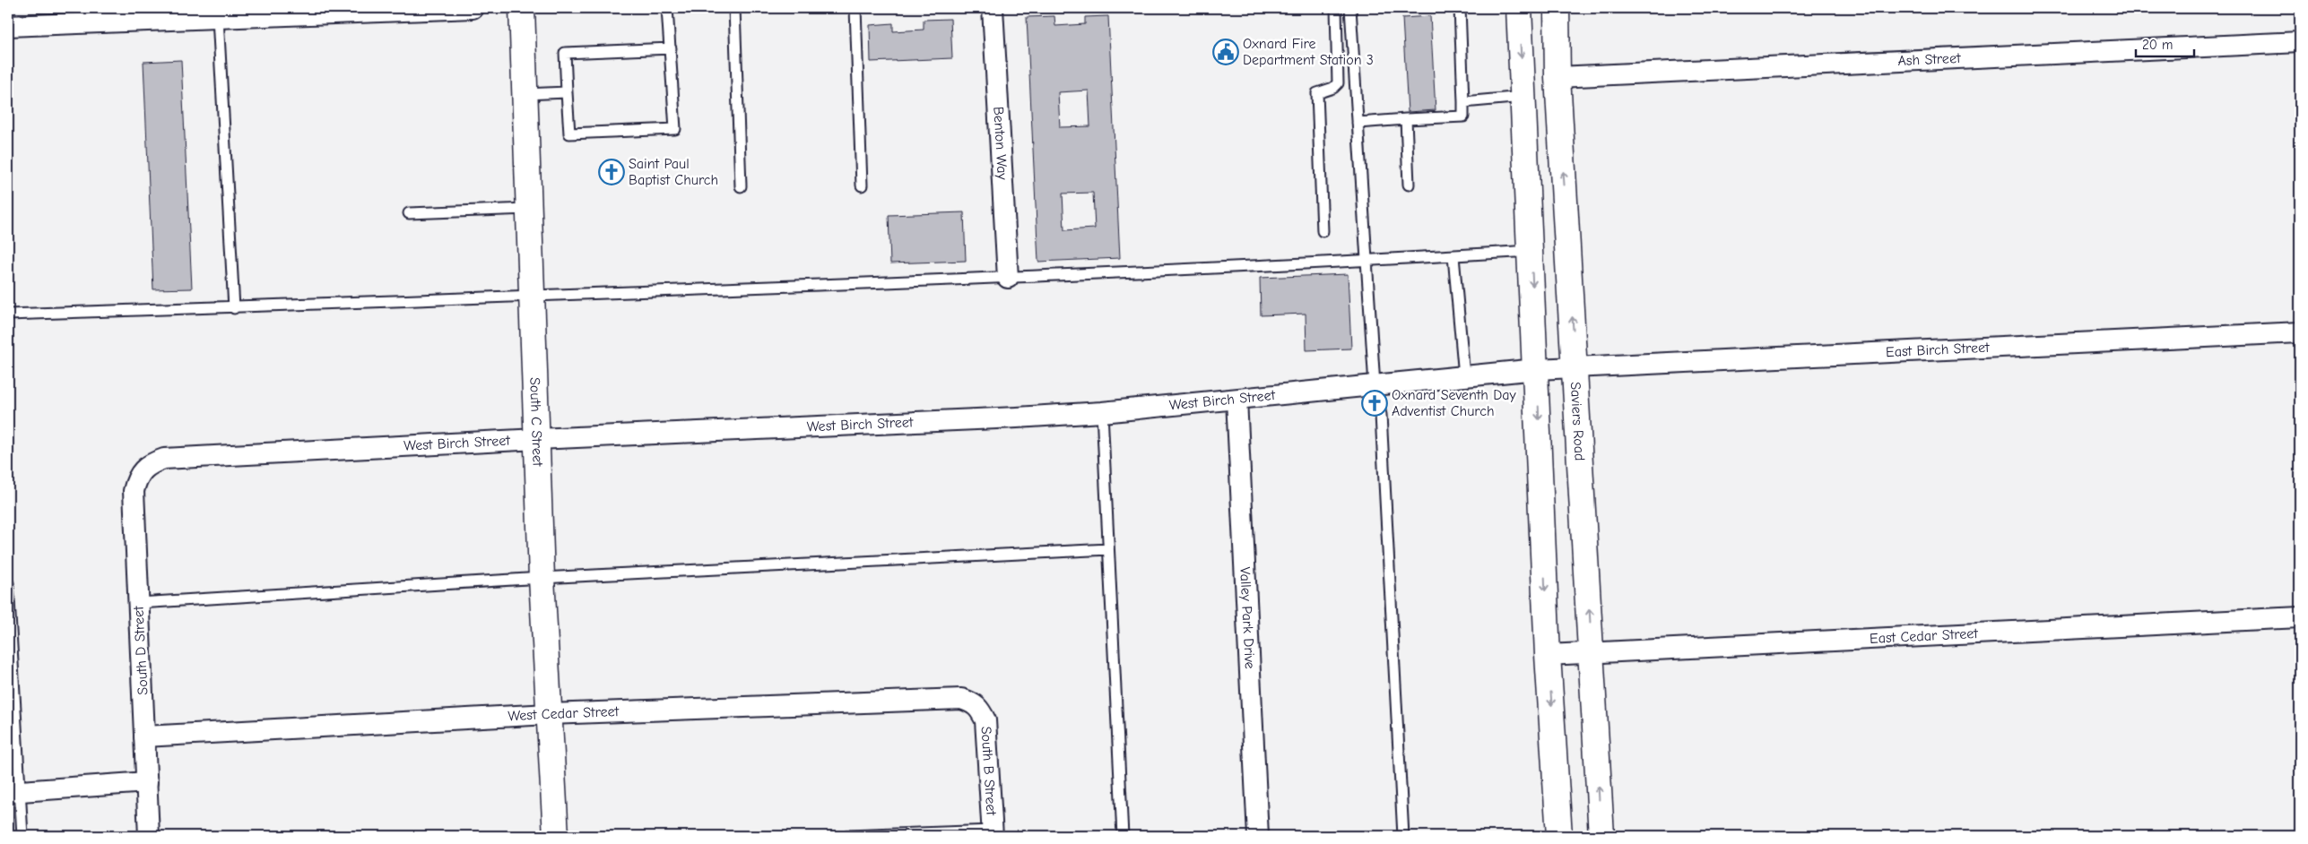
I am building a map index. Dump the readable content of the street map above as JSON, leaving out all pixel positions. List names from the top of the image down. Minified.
{"streets":{"main road":["South C Street","Saviers Road"],"street":["Ash Street","Benton Way","East Birch Street","West Birch Street","Valley Park Drive","East Cedar Street","South D Street","West Cedar Street","South B Street"]},"crossings":[["Ash Street","Saviers Road"],["East Birch Street","West Birch Street"],["East Birch Street","Saviers Road"],["West Birch Street","South C Street"],["West Birch Street","Saviers Road"],["West Birch Street","Valley Park Drive"],["West Birch Street","South D Street"],["South C Street","West Cedar Street"],["Saviers Road","East Cedar Street"],["South D Street","West Cedar Street"],["West Cedar Street","South B Street"]],"places":{"public building":["Oxnard Fire Department Station 3"],"church":["Saint Paul Baptist Church","Oxnard Seventh Day Adventist Church"]},"scale_bar":"20 m"}
